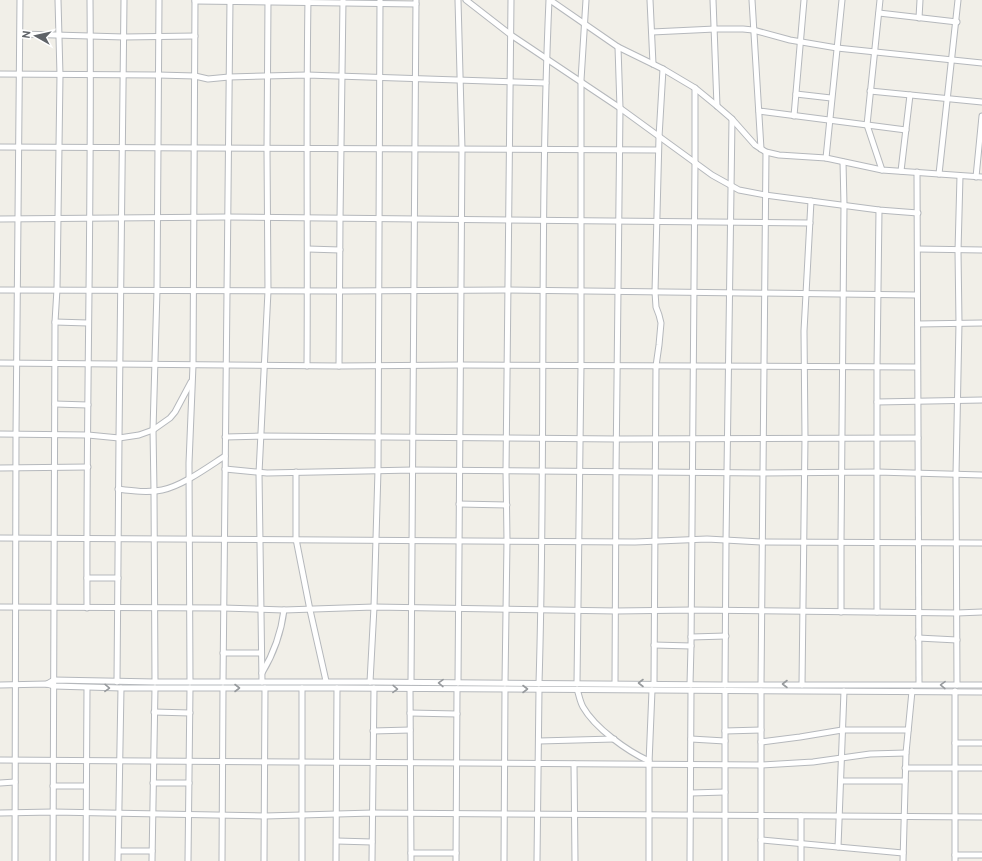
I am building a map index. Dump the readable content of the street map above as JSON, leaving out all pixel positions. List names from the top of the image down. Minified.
{"north":"left"}
